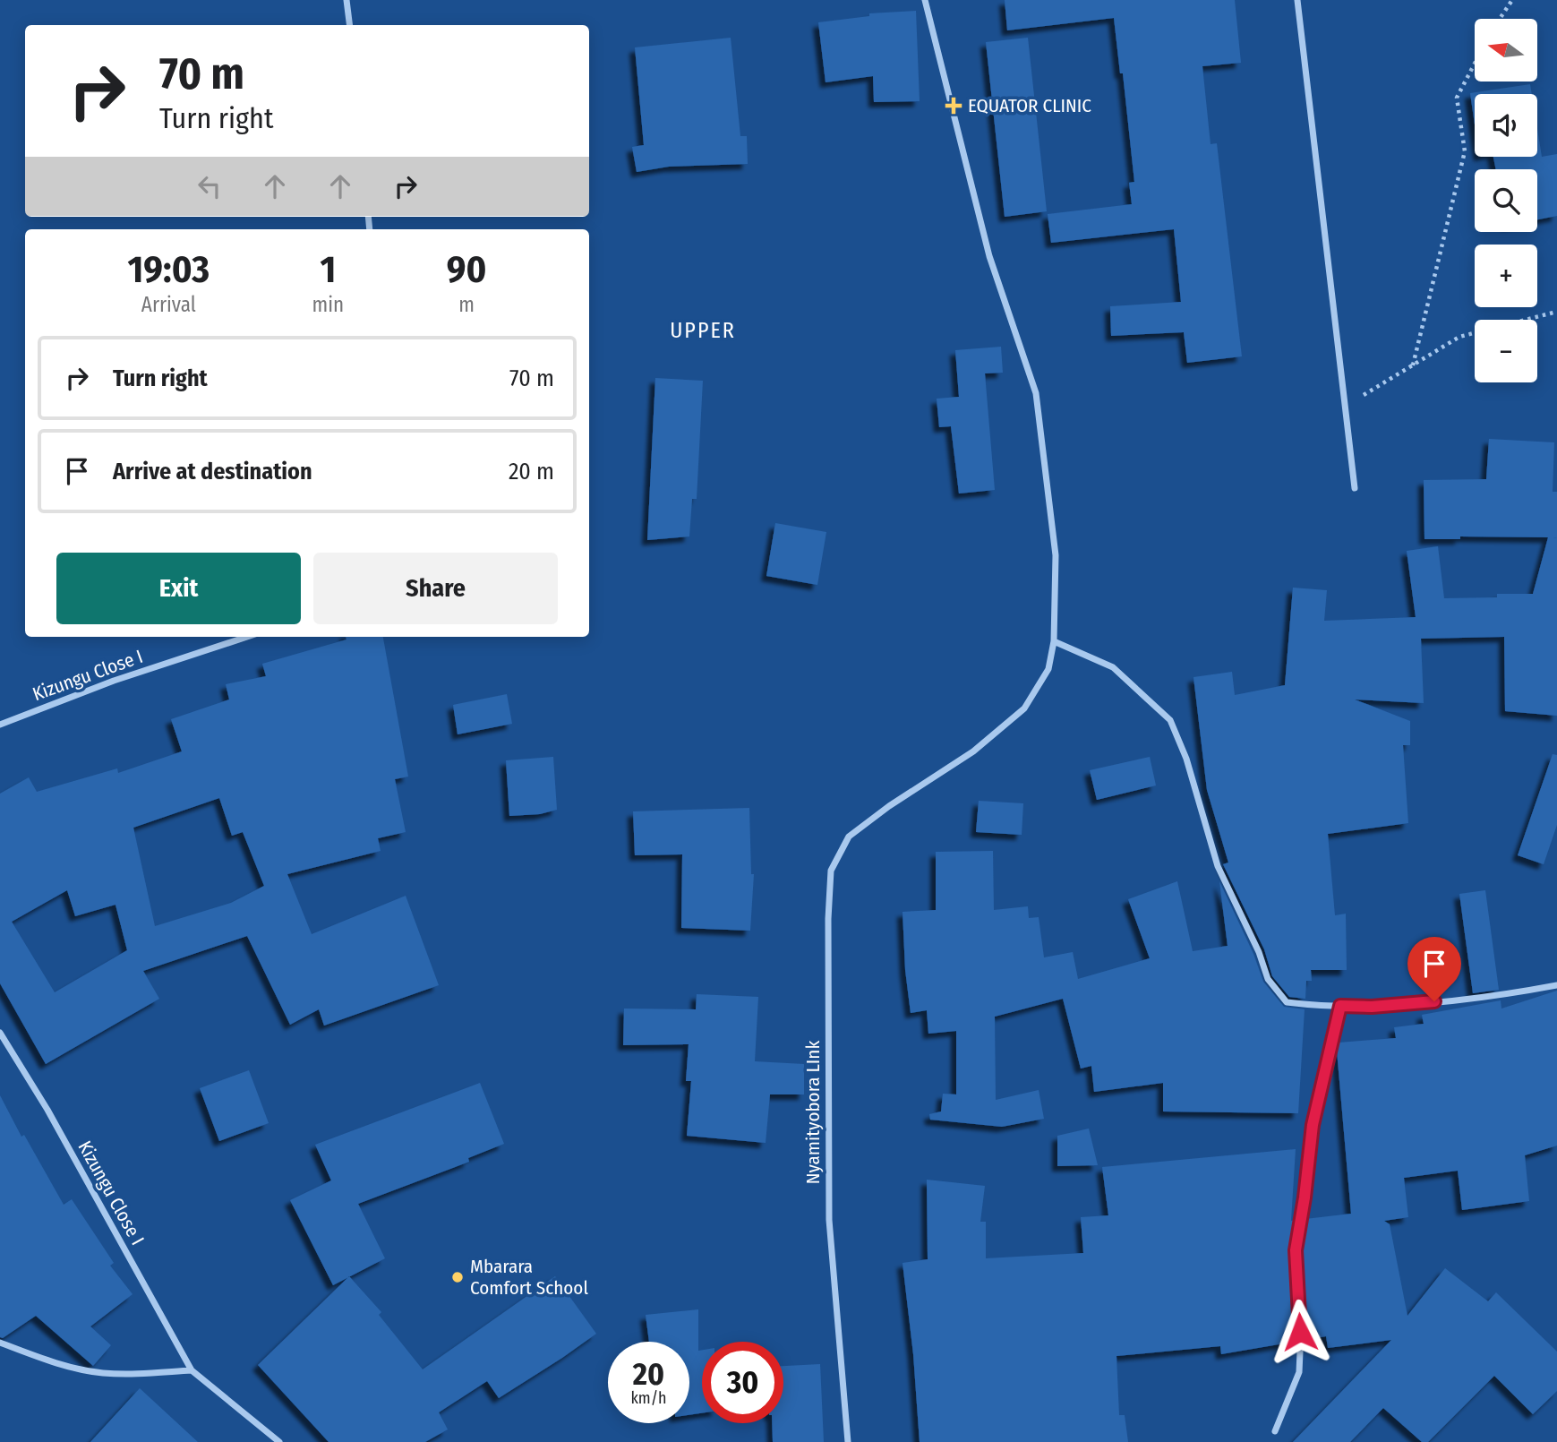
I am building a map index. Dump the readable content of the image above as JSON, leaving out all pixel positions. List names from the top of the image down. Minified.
{"streets":{"street":["Kizungu Close I","Nyamityobora LInk"]},"districts":["UPPER"],"places":{"health":["EQUATOR CLINIC"],"other":["Mbarara Comfort School"]},"north":"left","page":{"map_buttons":["+","−"],"turn":["70 m","Turn right"],"eta":["19:03","Arrival","1","min","90","m"],"list":[{"name":"Turn right","value":"70 m"},{"name":"Arrive at destination","value":"20 m"}],"buttons":["Exit","Share"],"speed":"20 km/h","limit":"30"}}
